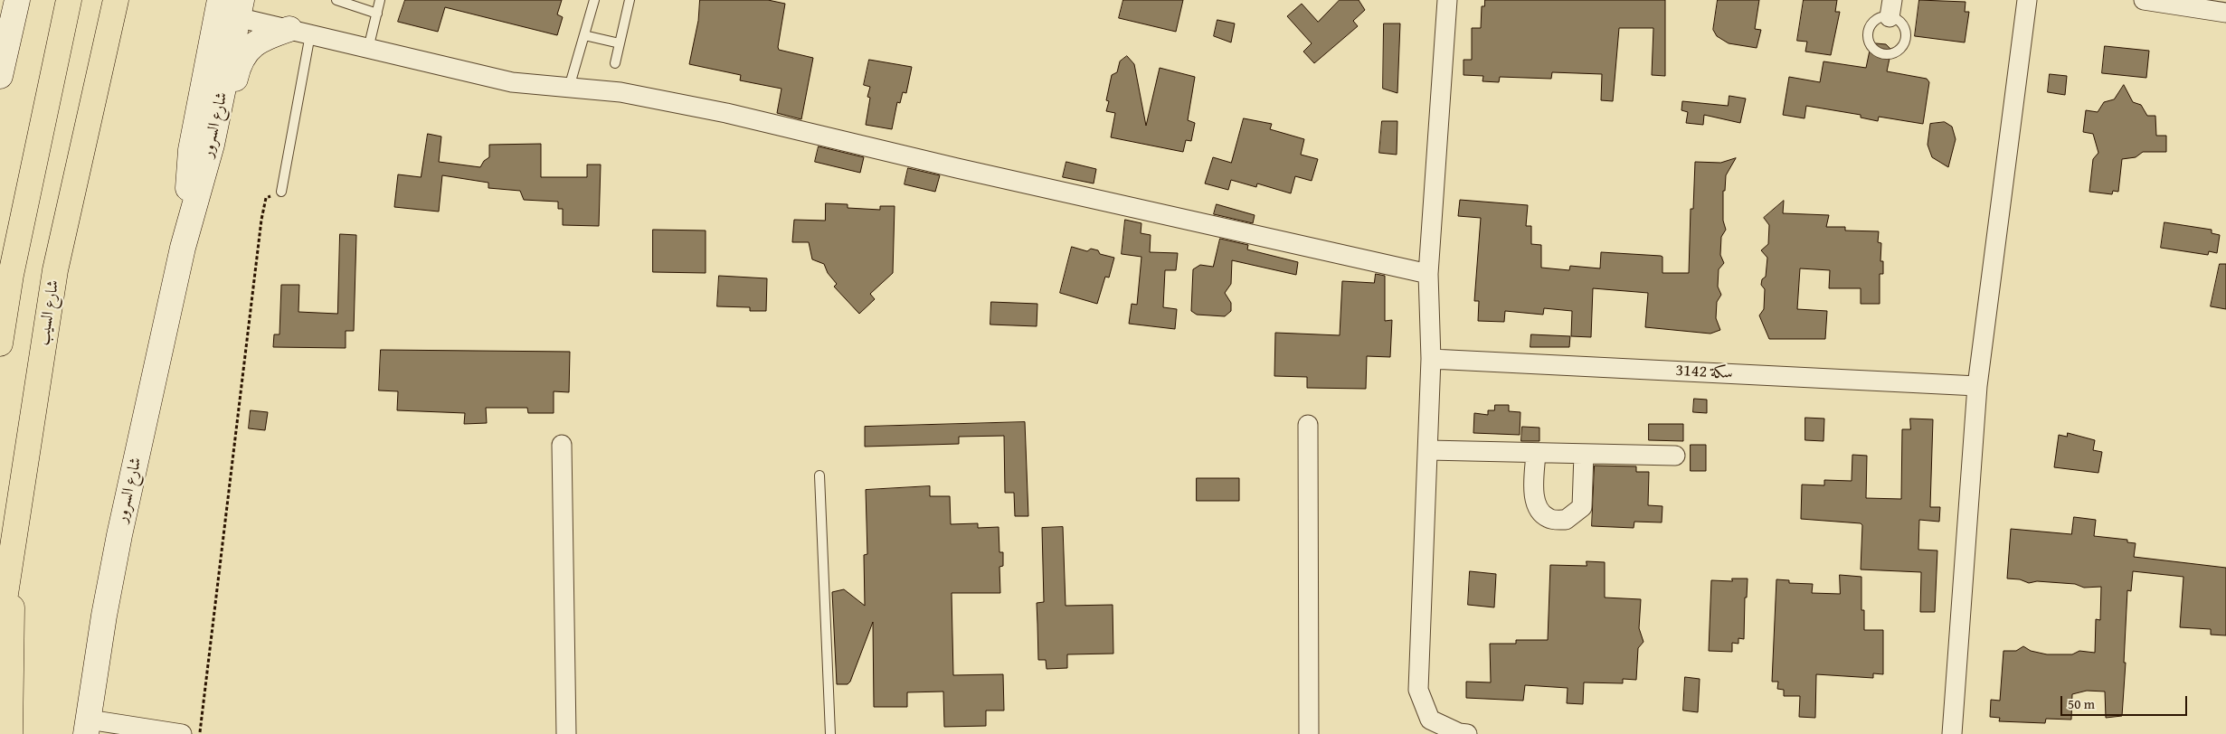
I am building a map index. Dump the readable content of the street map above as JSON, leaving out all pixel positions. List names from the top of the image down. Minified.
{"streets":{"highway":["شارع السيب"],"street":["شارع السرور","سكة 3142"]},"scale_bar":"50 m"}
